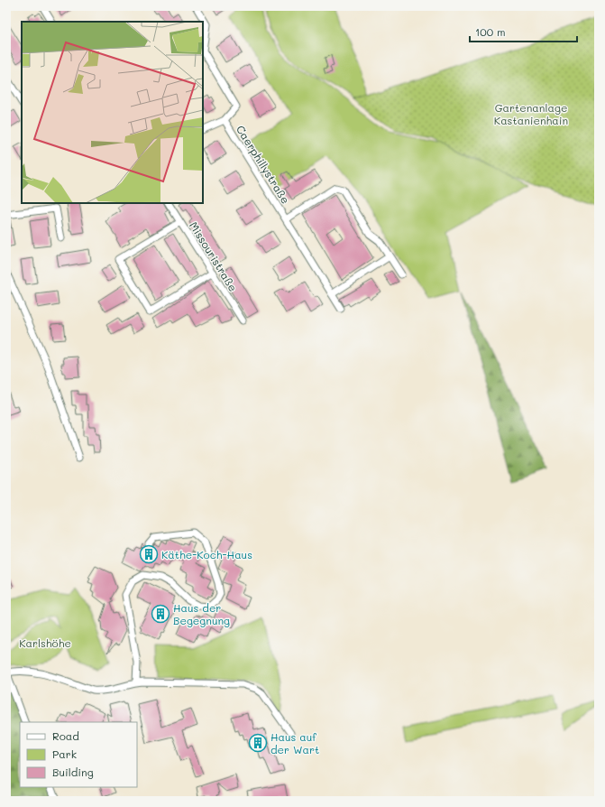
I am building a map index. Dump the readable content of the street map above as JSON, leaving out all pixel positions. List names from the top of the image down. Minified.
{"streets":{"street":["Caerphillystraße","Missouristraße"]},"parks":["Gartenanlage Kastanienhain","Karlshöhe"],"places":{"building":["Käthe-Koch-Haus","Haus der Begegnung","Haus auf der Wart"]},"legend":["Road","Park","Building"],"scale_bar":"100 m"}
